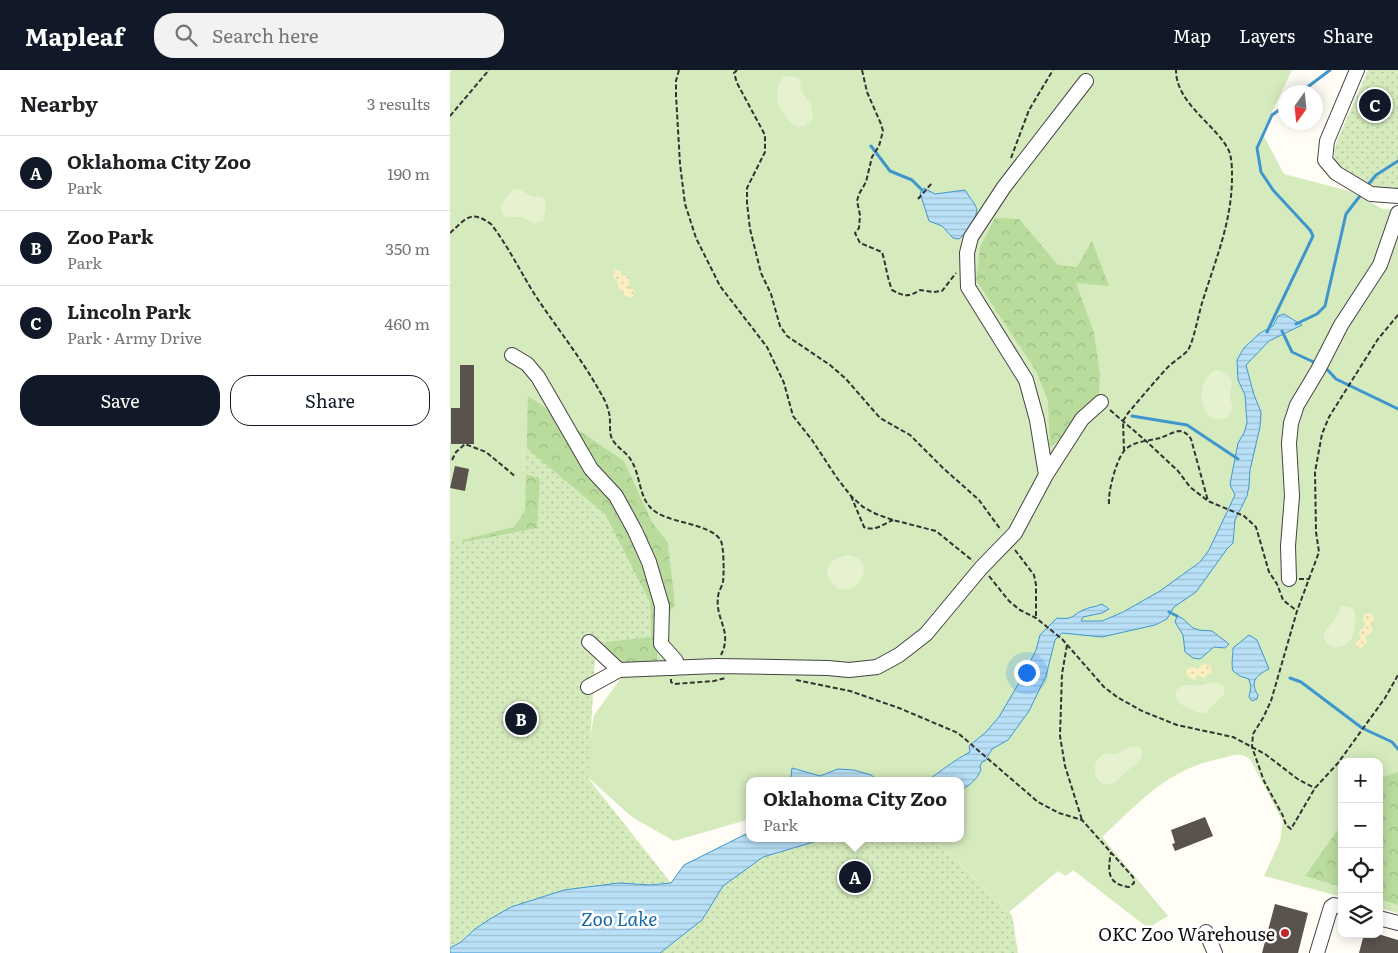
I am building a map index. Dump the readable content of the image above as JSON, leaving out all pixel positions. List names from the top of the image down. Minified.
{"water":["Zoo Lake"],"places":["OKC Zoo Warehouse"],"north":"bottom","page":{"header":"Mapleaf","search":"Search here","nav":["Map","Layers","Share"],"heading":["Nearby","3 results"],"pins":["C","B","A"],"list":[{"mark":"A","name":"Oklahoma City Zoo","note":"Park","value":"190 m"},{"mark":"B","name":"Zoo Park","note":"Park","value":"350 m"},{"mark":"C","name":"Lincoln Park","note":"Park · Army Drive","value":"460 m"}],"buttons":["Save","Share"],"map_buttons":["+","−"],"popup":["Oklahoma City Zoo","Park"]}}
